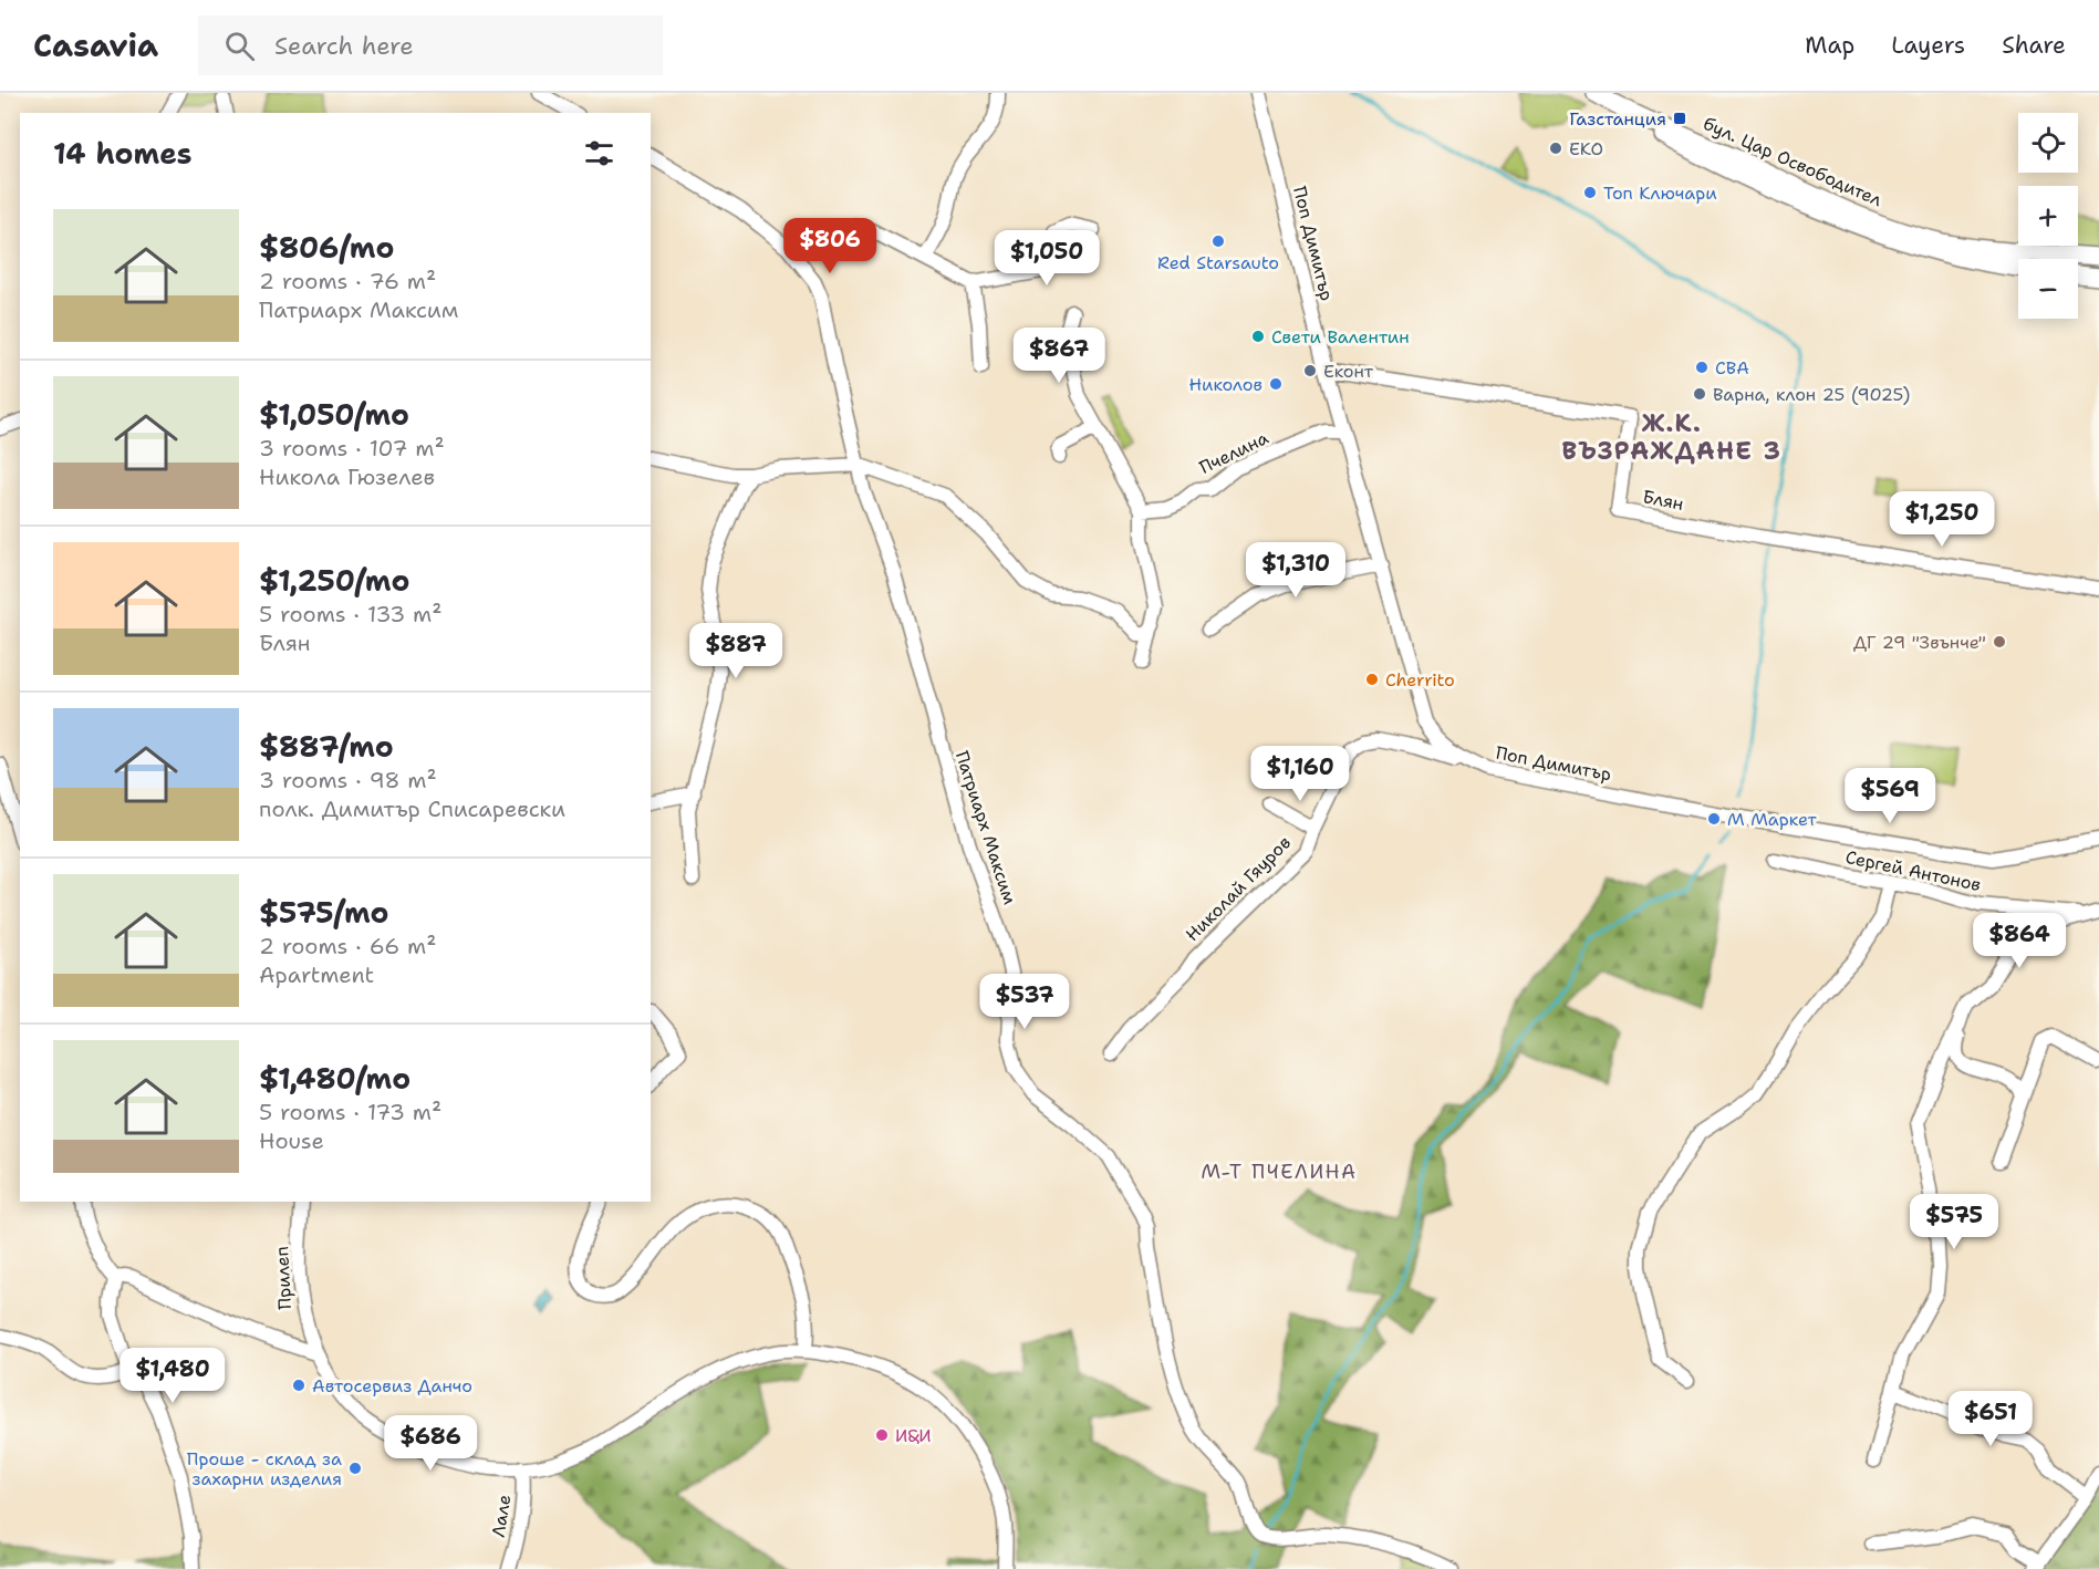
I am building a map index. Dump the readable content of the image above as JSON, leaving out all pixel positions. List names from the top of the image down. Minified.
{"streets":{"main road":["бул. Цар Освободител"],"street":["Поп Димитър","Пчелина","Блян","Патриарх Максим","Сергей Антонов","Николай Гяуров","Прилеп","Лале"]},"crossings":[["Поп Димитър","Пчелина"],["Поп Димитър","Блян"],["Поп Димитър","Николай Гяуров"],["Прилеп","Лале"]],"districts":["Ж.К. ВЪЗРАЖДАНЕ 3","М-Т ПЧЕЛИНА"],"places":{"transit":["Газстанция"],"other":["EKO","Топ Ключари","Red Starsauto","Свети Валентин","CBA","Еконт","Николов","Варна, клон 25 (9025)","ДГ 29 \"Звънче\"","Cherrito","М Маркет","Автосервиз Данчо","И&И","Проше - склад за захарни изделия"]},"page":{"header":"Casavia","search":"Search here","nav":["Map","Layers","Share"],"map_buttons":["+","−"],"heading":"14 homes","list":[{"name":"$806/mo","note":"2 rooms · 76 m² · Патриарх Максим"},{"name":"$1,050/mo","note":"3 rooms · 107 m² · Никола Гюзелев"},{"name":"$1,250/mo","note":"5 rooms · 133 m² · Блян"},{"name":"$887/mo","note":"3 rooms · 98 m² · полк. Димитър Списаревски"},{"name":"$575/mo","note":"2 rooms · 66 m² · Apartment"},{"name":"$1,480/mo","note":"5 rooms · 173 m² · House"}],"price":["$806","$1,050","$867","$1,250","$1,310","$887","$1,160","$569","$864","$537","$575","$1,480","$651","$686"]}}
